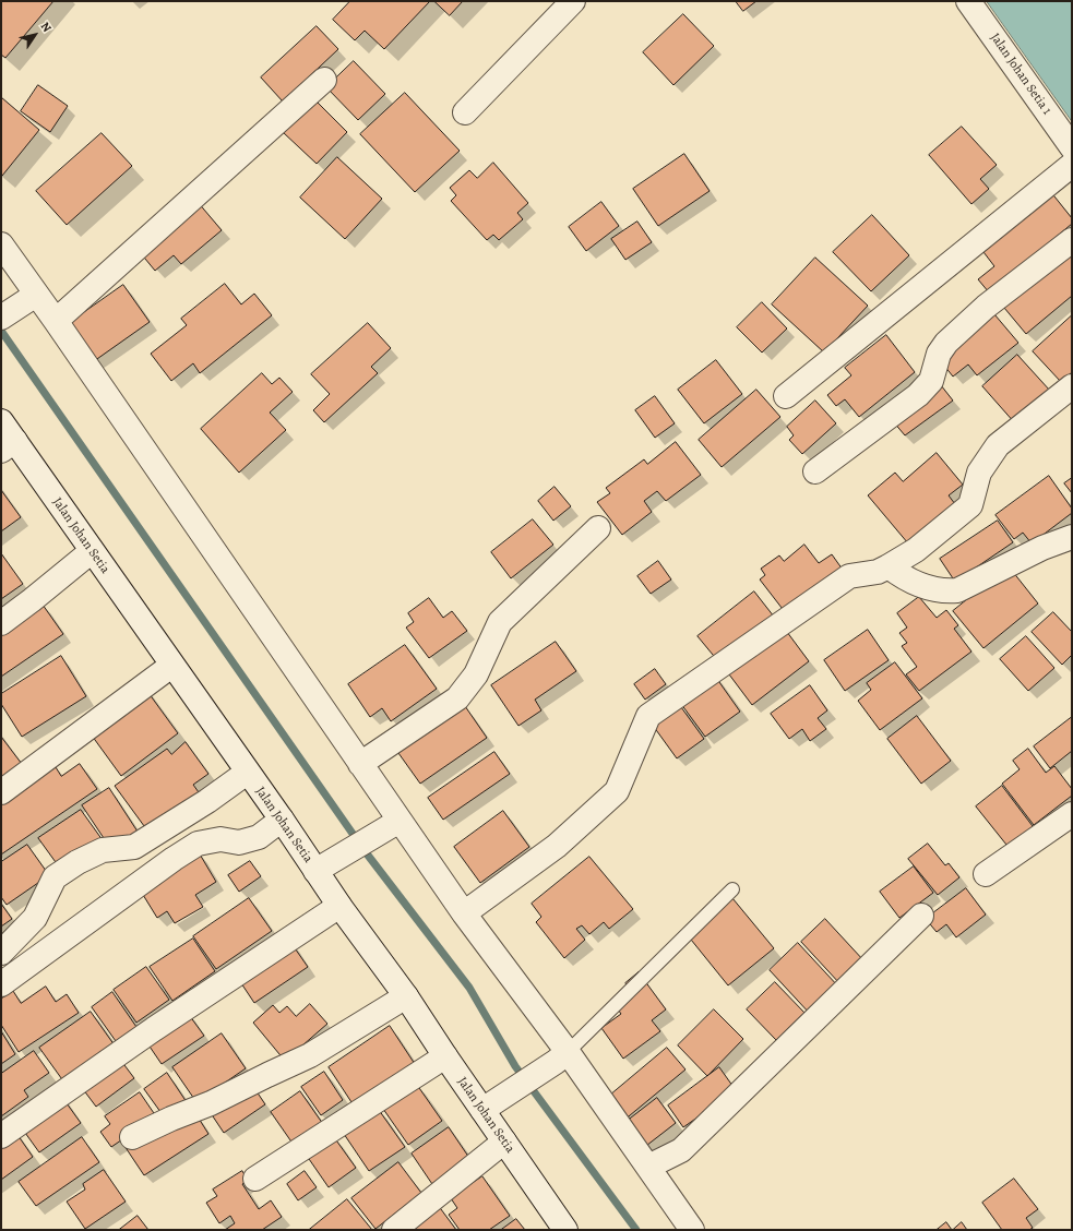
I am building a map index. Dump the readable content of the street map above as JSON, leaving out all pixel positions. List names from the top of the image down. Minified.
{"streets":{"street":["Jalan Johan Setia 1","Jalan Johan Setia"]},"north":"top right"}
